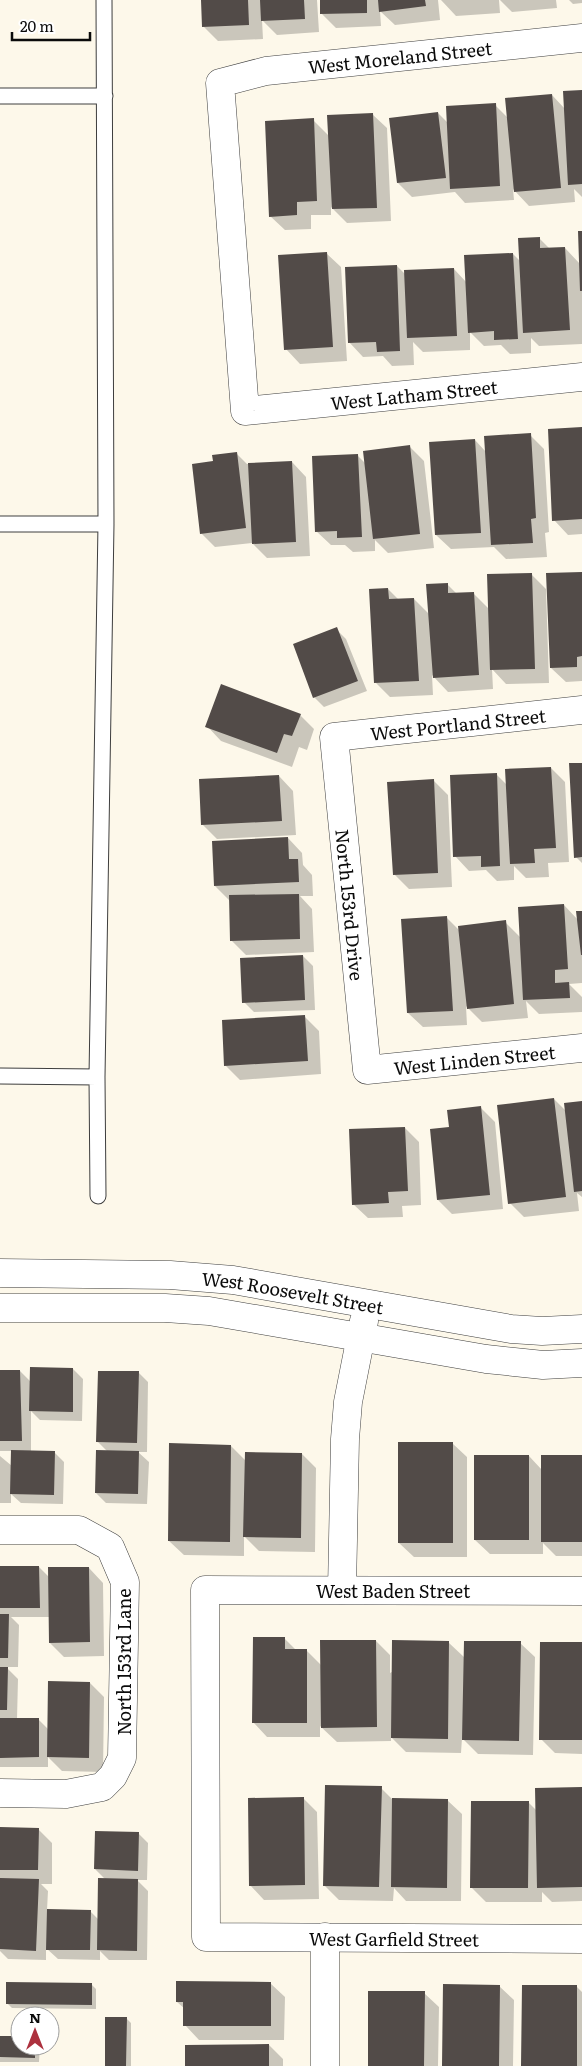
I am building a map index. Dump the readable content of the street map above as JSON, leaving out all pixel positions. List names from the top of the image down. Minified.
{"streets":{"street":["West Moreland Street","West Latham Street","West Portland Street","North 153rd Drive","West Linden Street","West Roosevelt Street","West Baden Street","North 153rd Lane","West Garfield Street"]},"crossings":[["West Moreland Street","West Latham Street"],["West Portland Street","North 153rd Drive"],["North 153rd Drive","West Linden Street"],["West Baden Street","West Garfield Street"]],"scale_bar":"20 m","north":"top"}
